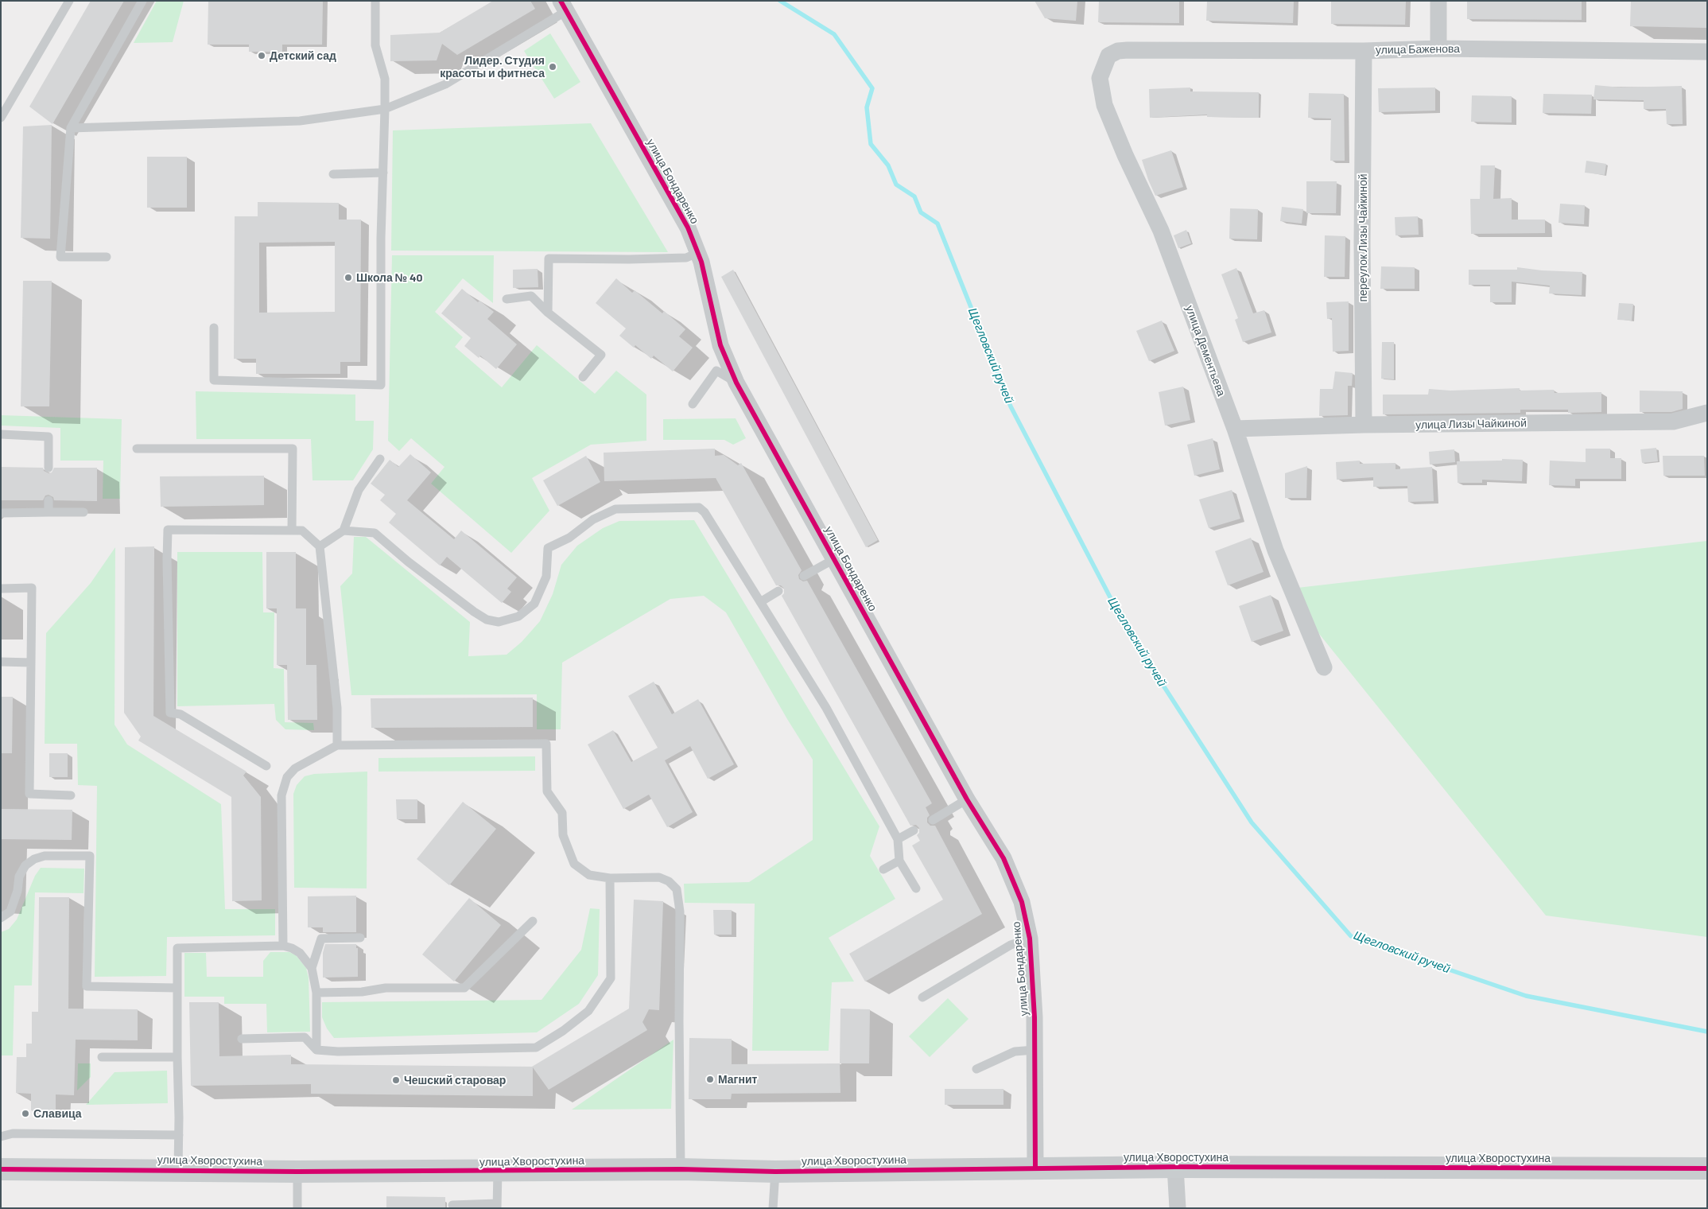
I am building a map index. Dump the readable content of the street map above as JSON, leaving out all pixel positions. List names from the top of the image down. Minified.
{"streets":{"street":["улица Баженова","улица Бондаренко","переулок Лизы Чайкиной","улица Дементьева","улица Лизы Чайкиной","улица Хворостухина"]},"crossings":[["улица Баженова","переулок Лизы Чайкиной"],["улица Баженова","улица Дементьева"],["улица Бондаренко","улица Хворостухина"],["переулок Лизы Чайкиной","улица Лизы Чайкиной"],["улица Дементьева","улица Лизы Чайкиной"]],"water":["Щегловский ручей"],"places":["Детский сад","Лидер. Студия красоты и фитнеса","Школа № 40","Магнит","Чешский старовар","Славица"]}
